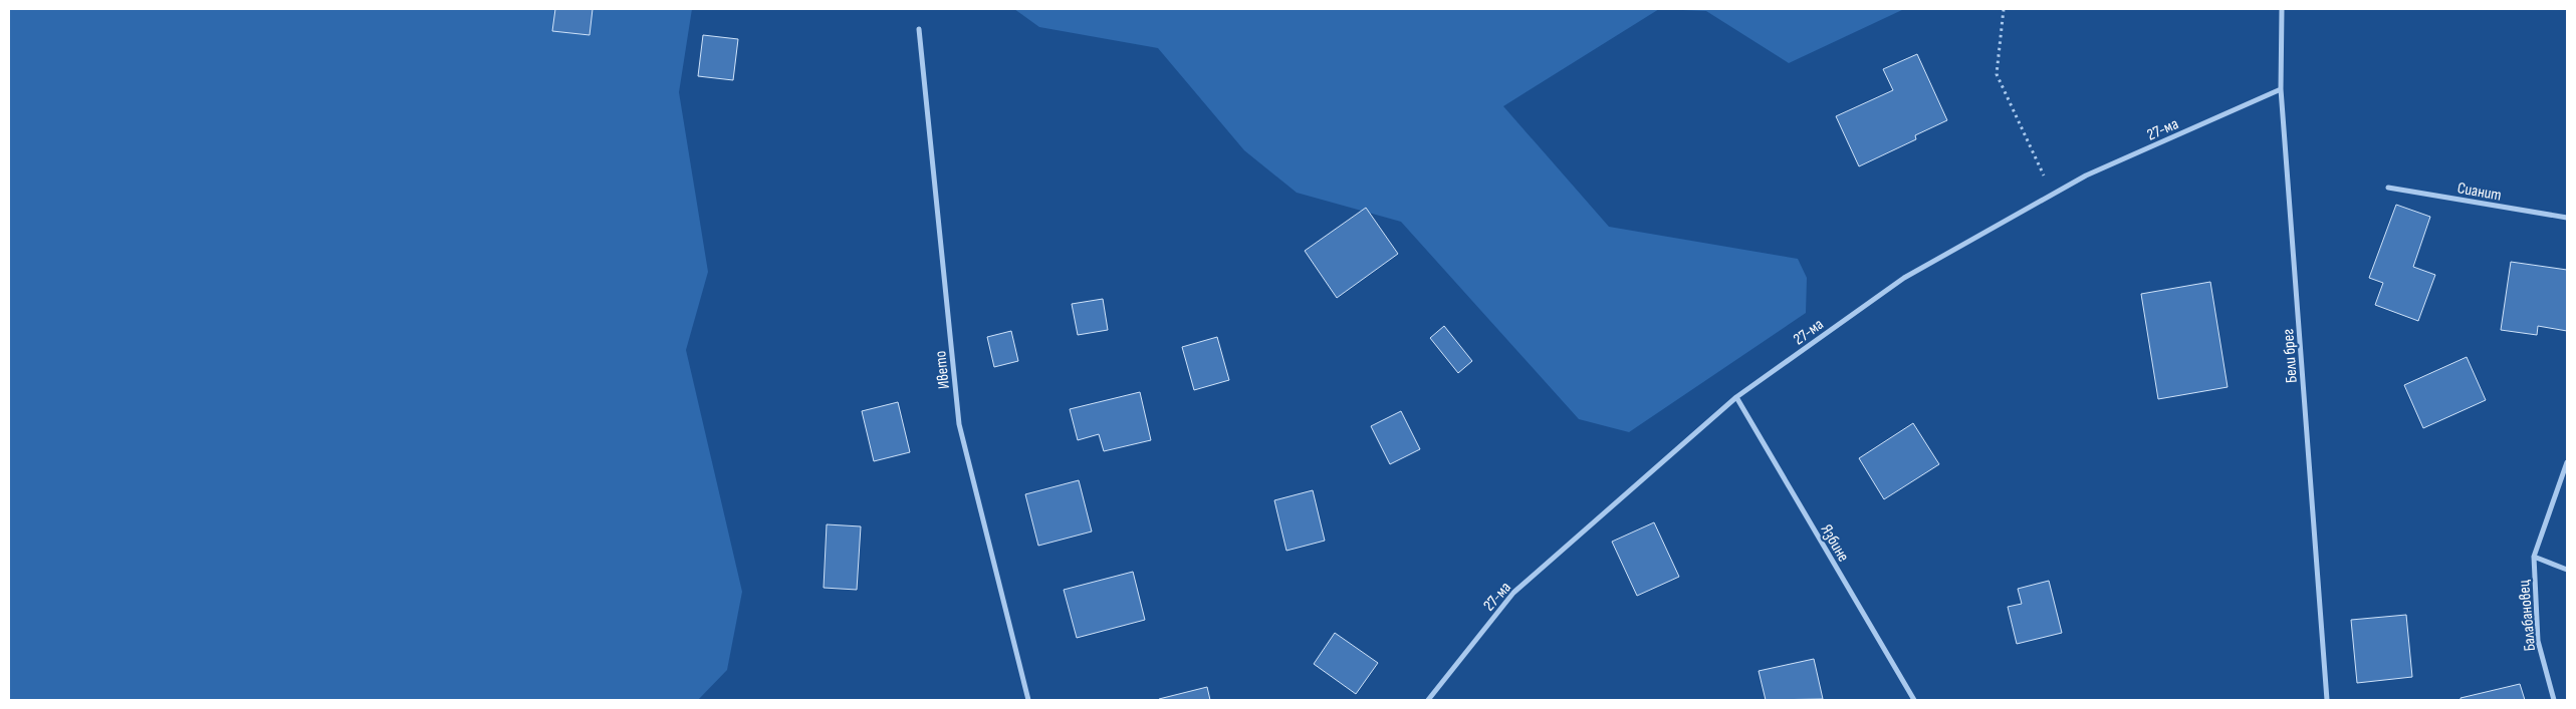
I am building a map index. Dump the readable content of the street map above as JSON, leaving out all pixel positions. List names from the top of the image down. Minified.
{"streets":{"street":["27-ма","Сианит","Бели брег","Ивето","Язбине","Балабановец"]},"crossings":[["27-ма","Бели брег"],["27-ма","Язбине"]]}
